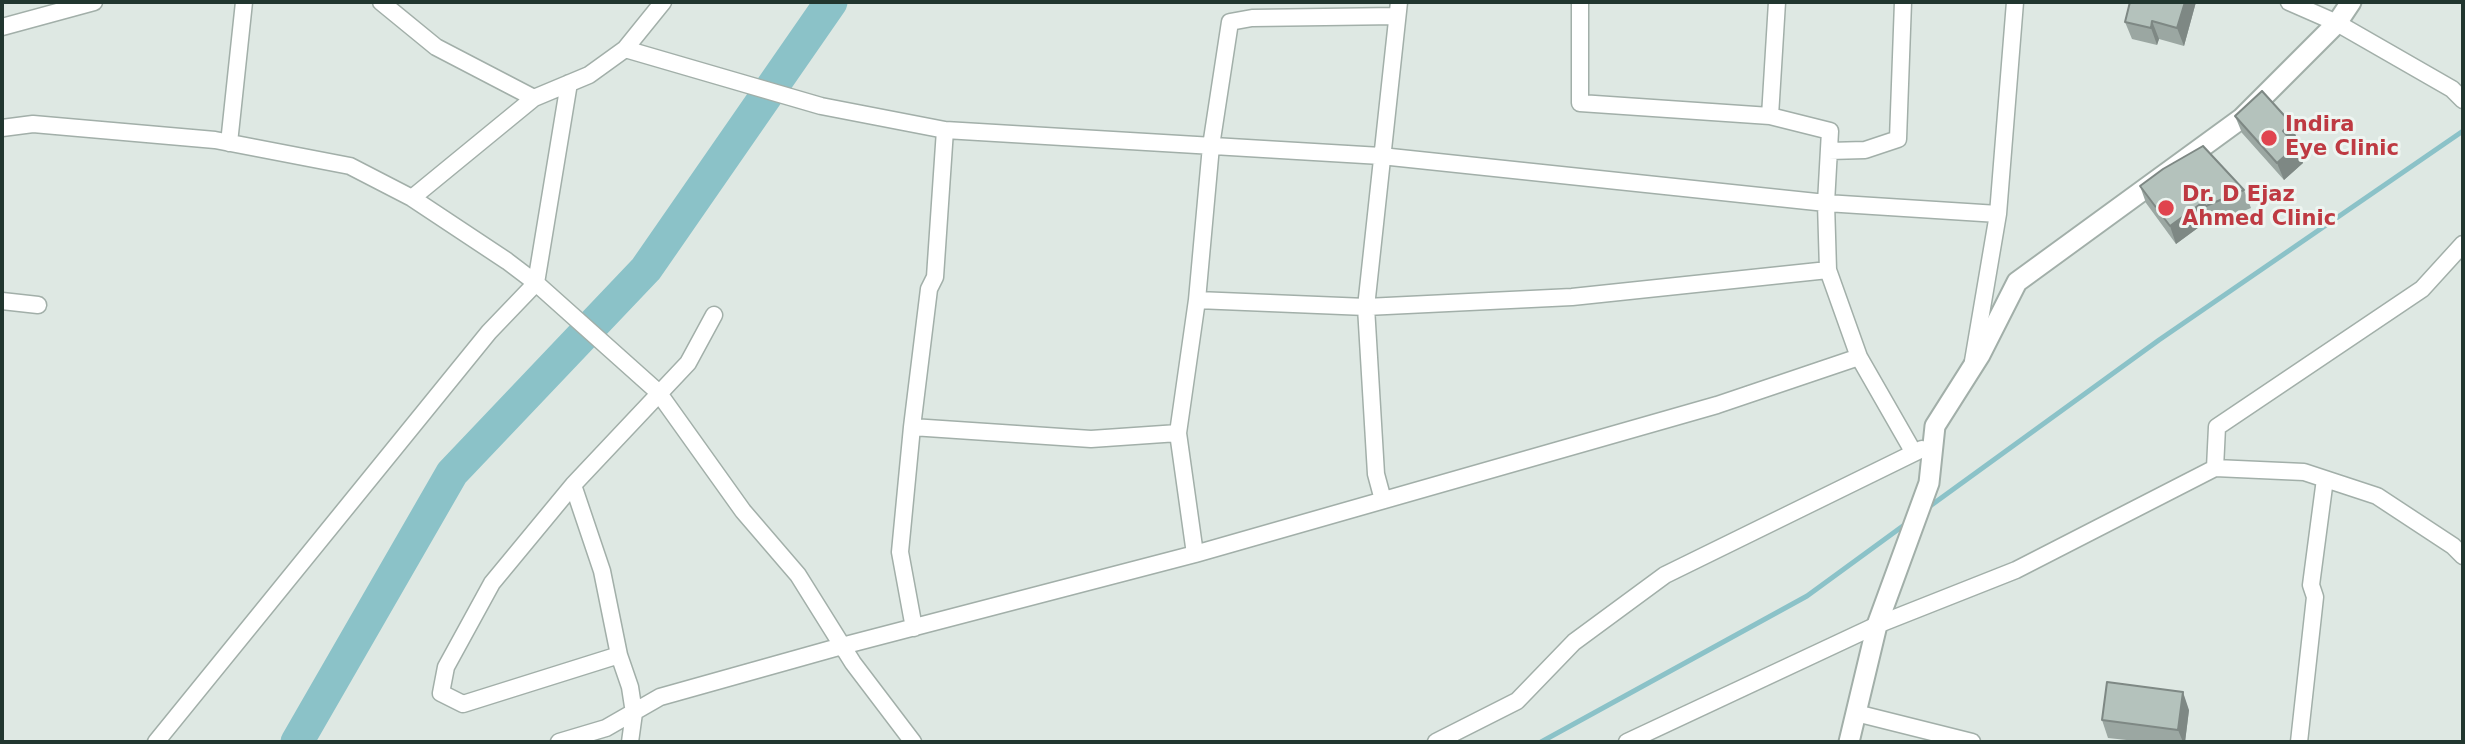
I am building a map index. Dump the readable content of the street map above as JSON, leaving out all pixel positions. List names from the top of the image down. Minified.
{"places":["Indira Eye Clinic","Dr. D Ejaz Ahmed Clinic"]}
